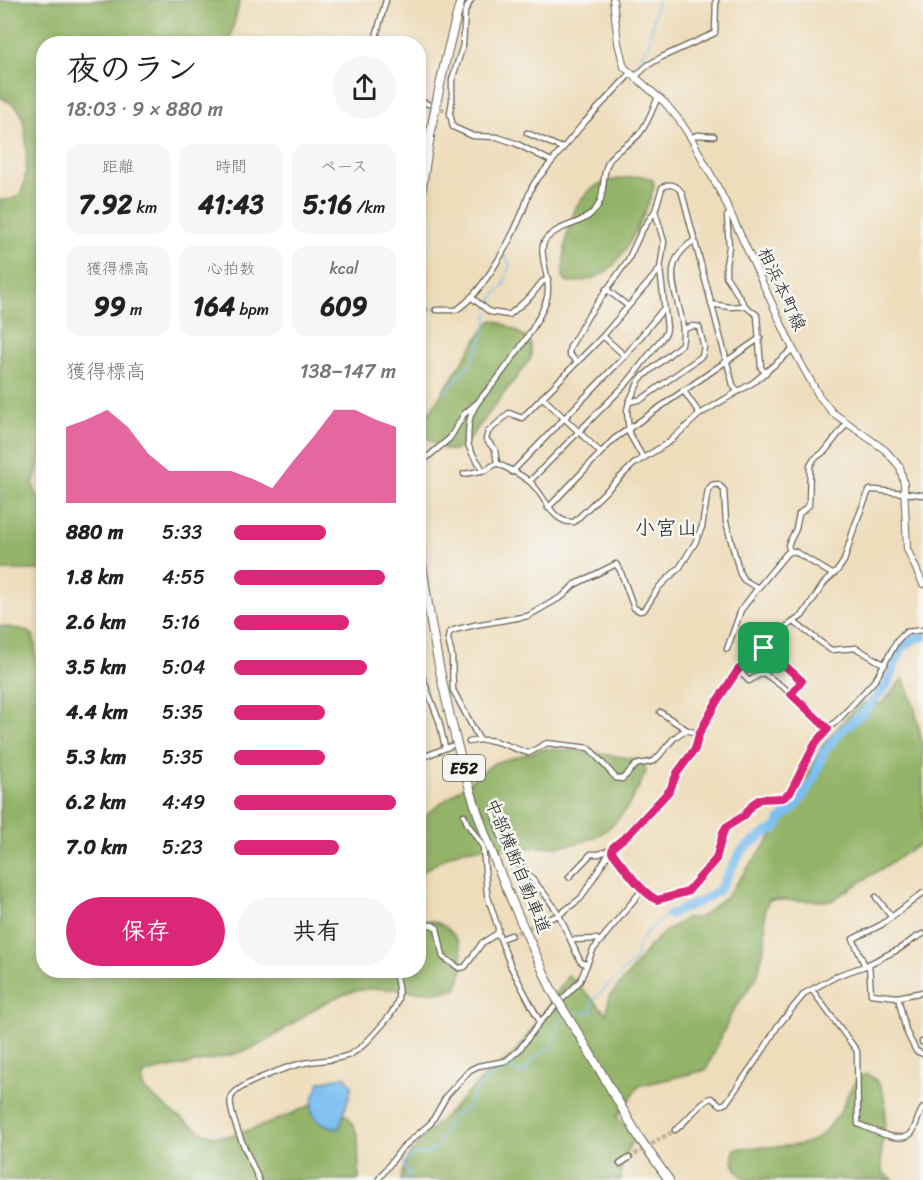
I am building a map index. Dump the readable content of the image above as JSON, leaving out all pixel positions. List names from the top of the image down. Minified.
{"streets":{"highway":["E52","中部横断自動車道"],"main road":["相浜本町線"]},"districts":["小宮山"],"page":{"heading":["夜のラン","18:03 · 9 × 880 m"],"stats":[["距離","7.92 km"],["時間","41:43"],["ペース","5:16 /km"],["獲得標高","99 m"],["心拍数","164 bpm"],["kcal","609"]],"chart":["獲得標高","138–147 m"],"list":[{"name":"880 m","note":"5:33"},{"name":"1.8 km","note":"4:55"},{"name":"2.6 km","note":"5:16"},{"name":"3.5 km","note":"5:04"},{"name":"4.4 km","note":"5:35"},{"name":"5.3 km","note":"5:35"},{"name":"6.2 km","note":"4:49"},{"name":"7.0 km","note":"5:23"}],"buttons":["保存","共有"]}}
